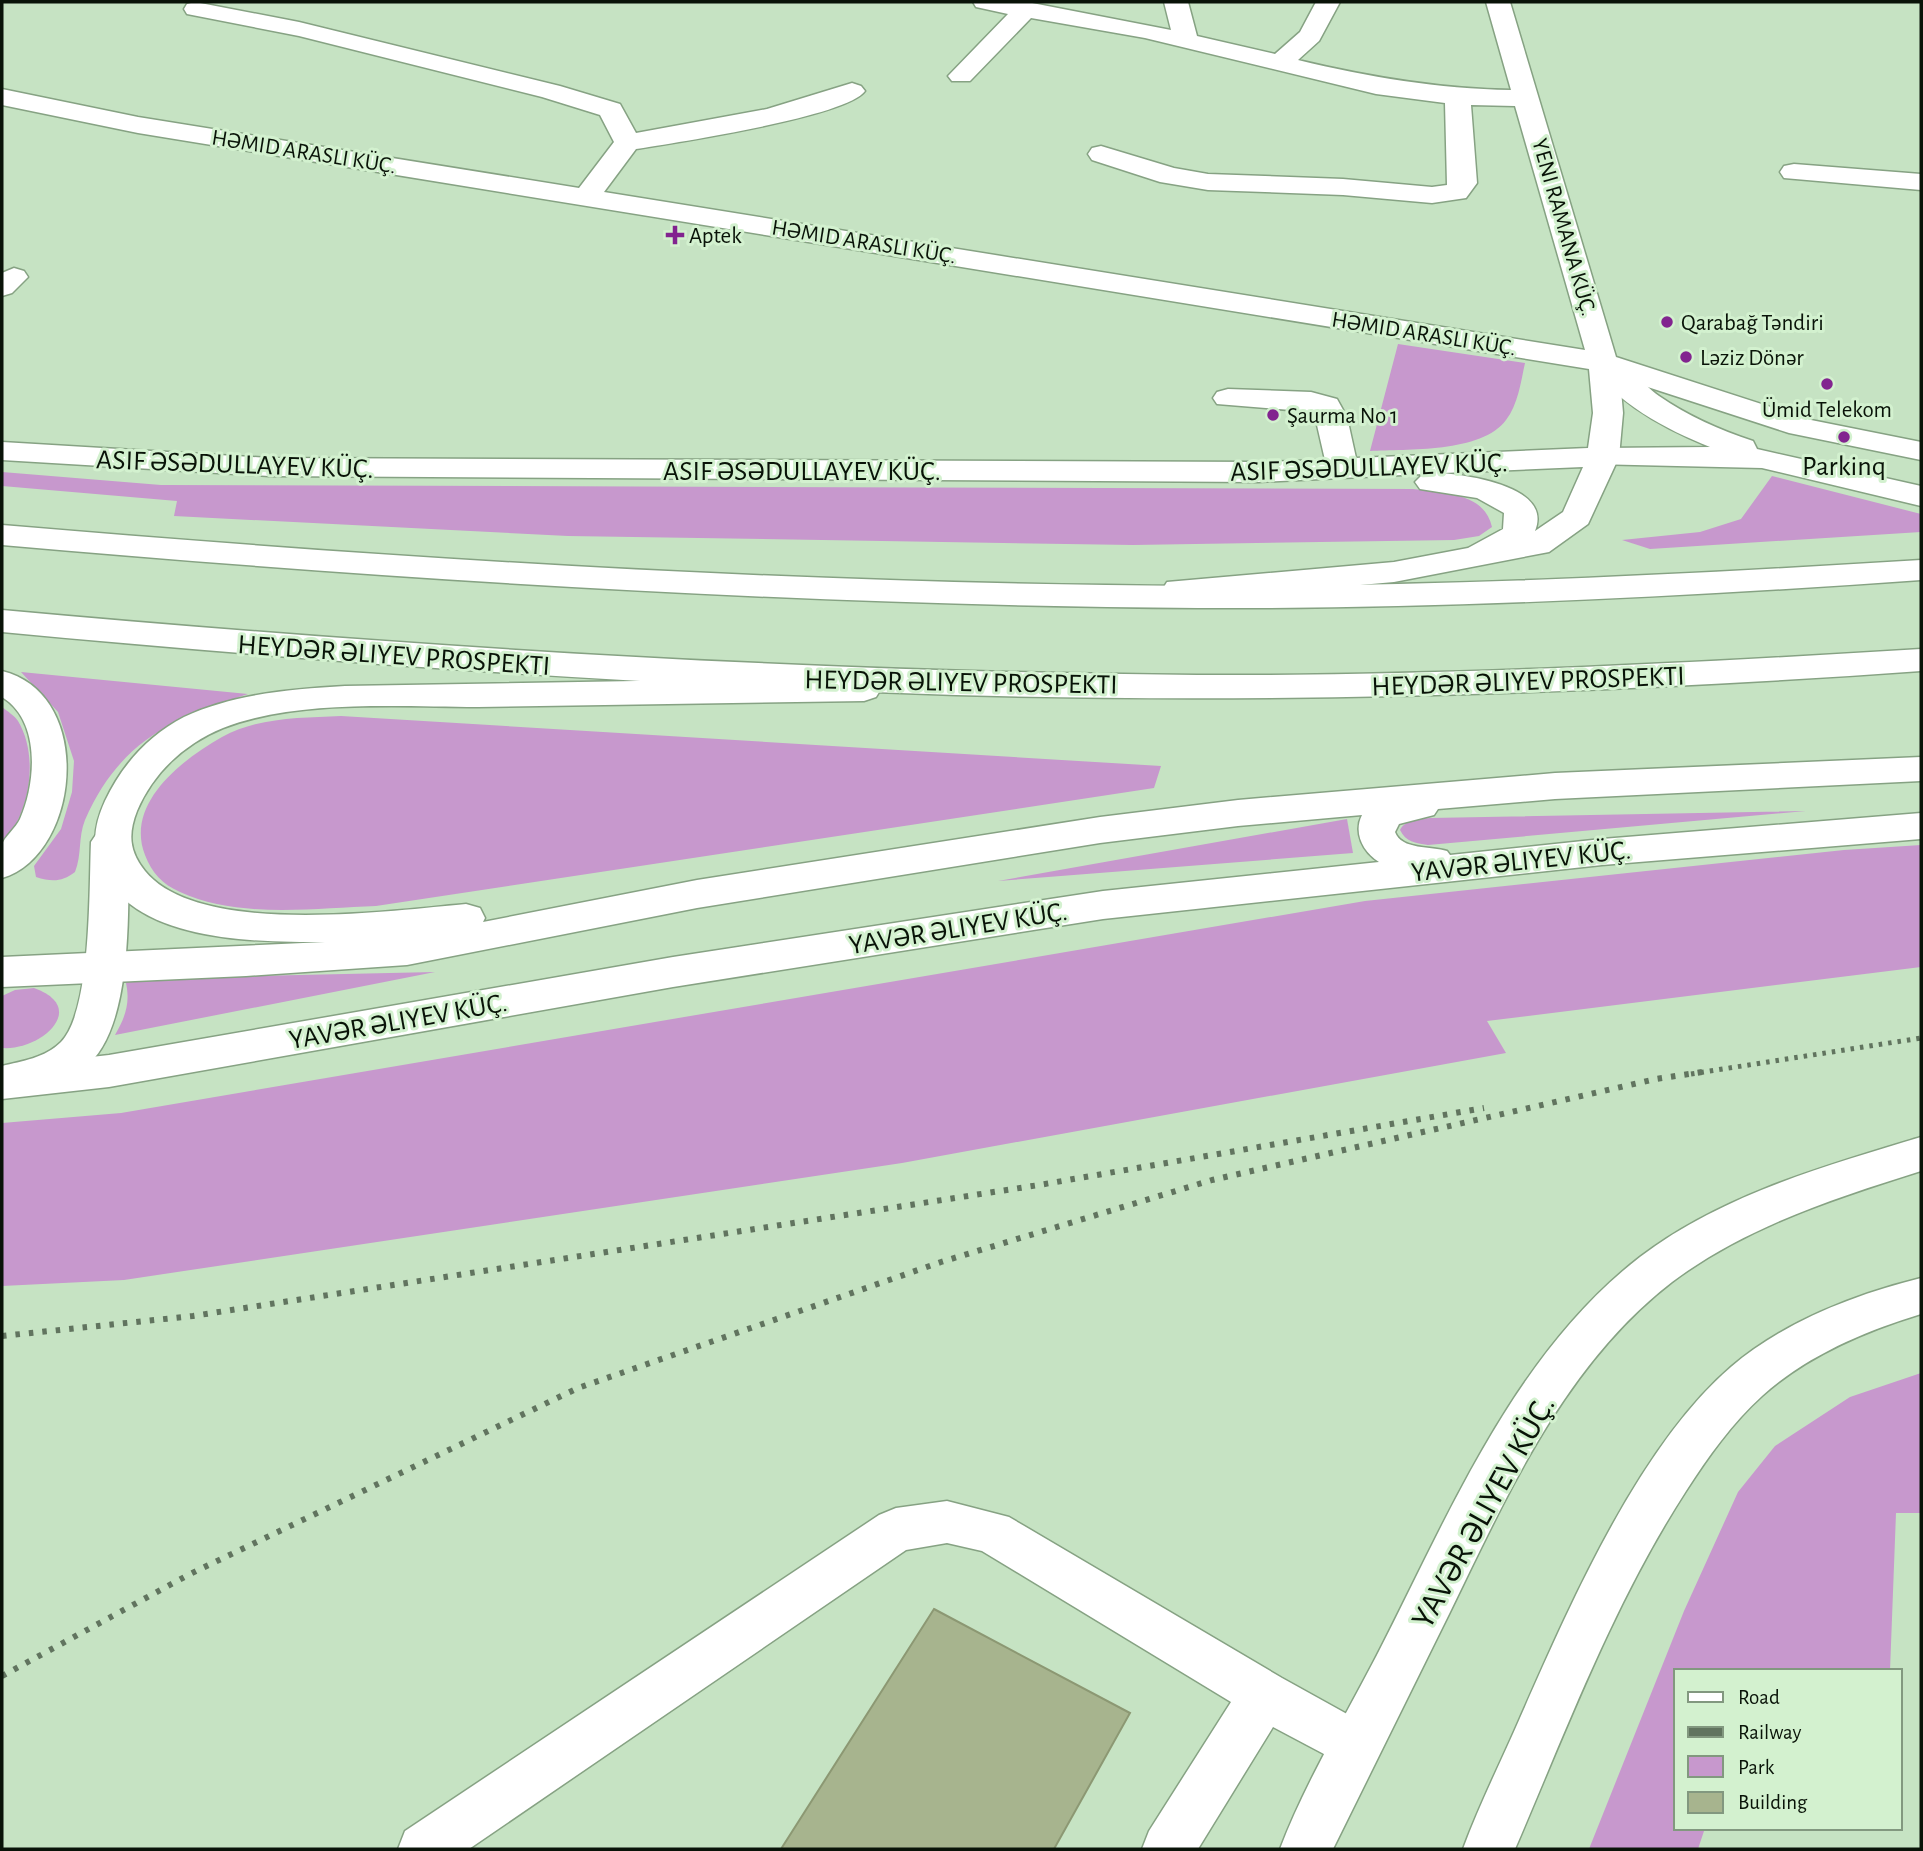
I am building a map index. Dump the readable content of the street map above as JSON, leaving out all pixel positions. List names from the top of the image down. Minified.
{"streets":{"main road":["YENI RAMANA KÜÇ.","ASIF ƏSƏDULLAYEV KÜÇ.","HEYDƏR ƏLIYEV PROSPEKTI","YAVƏR ƏLIYEV KÜÇ."]},"crossings":[["YENI RAMANA KÜÇ.","ASIF ƏSƏDULLAYEV KÜÇ."]],"places":{"health":["Aptek"],"other":["Qarabağ Təndiri","Ləziz Dönər","Ümid Telekom","Şaurma No 1","Parkinq"]},"legend":["Road","Railway","Park","Building"]}
